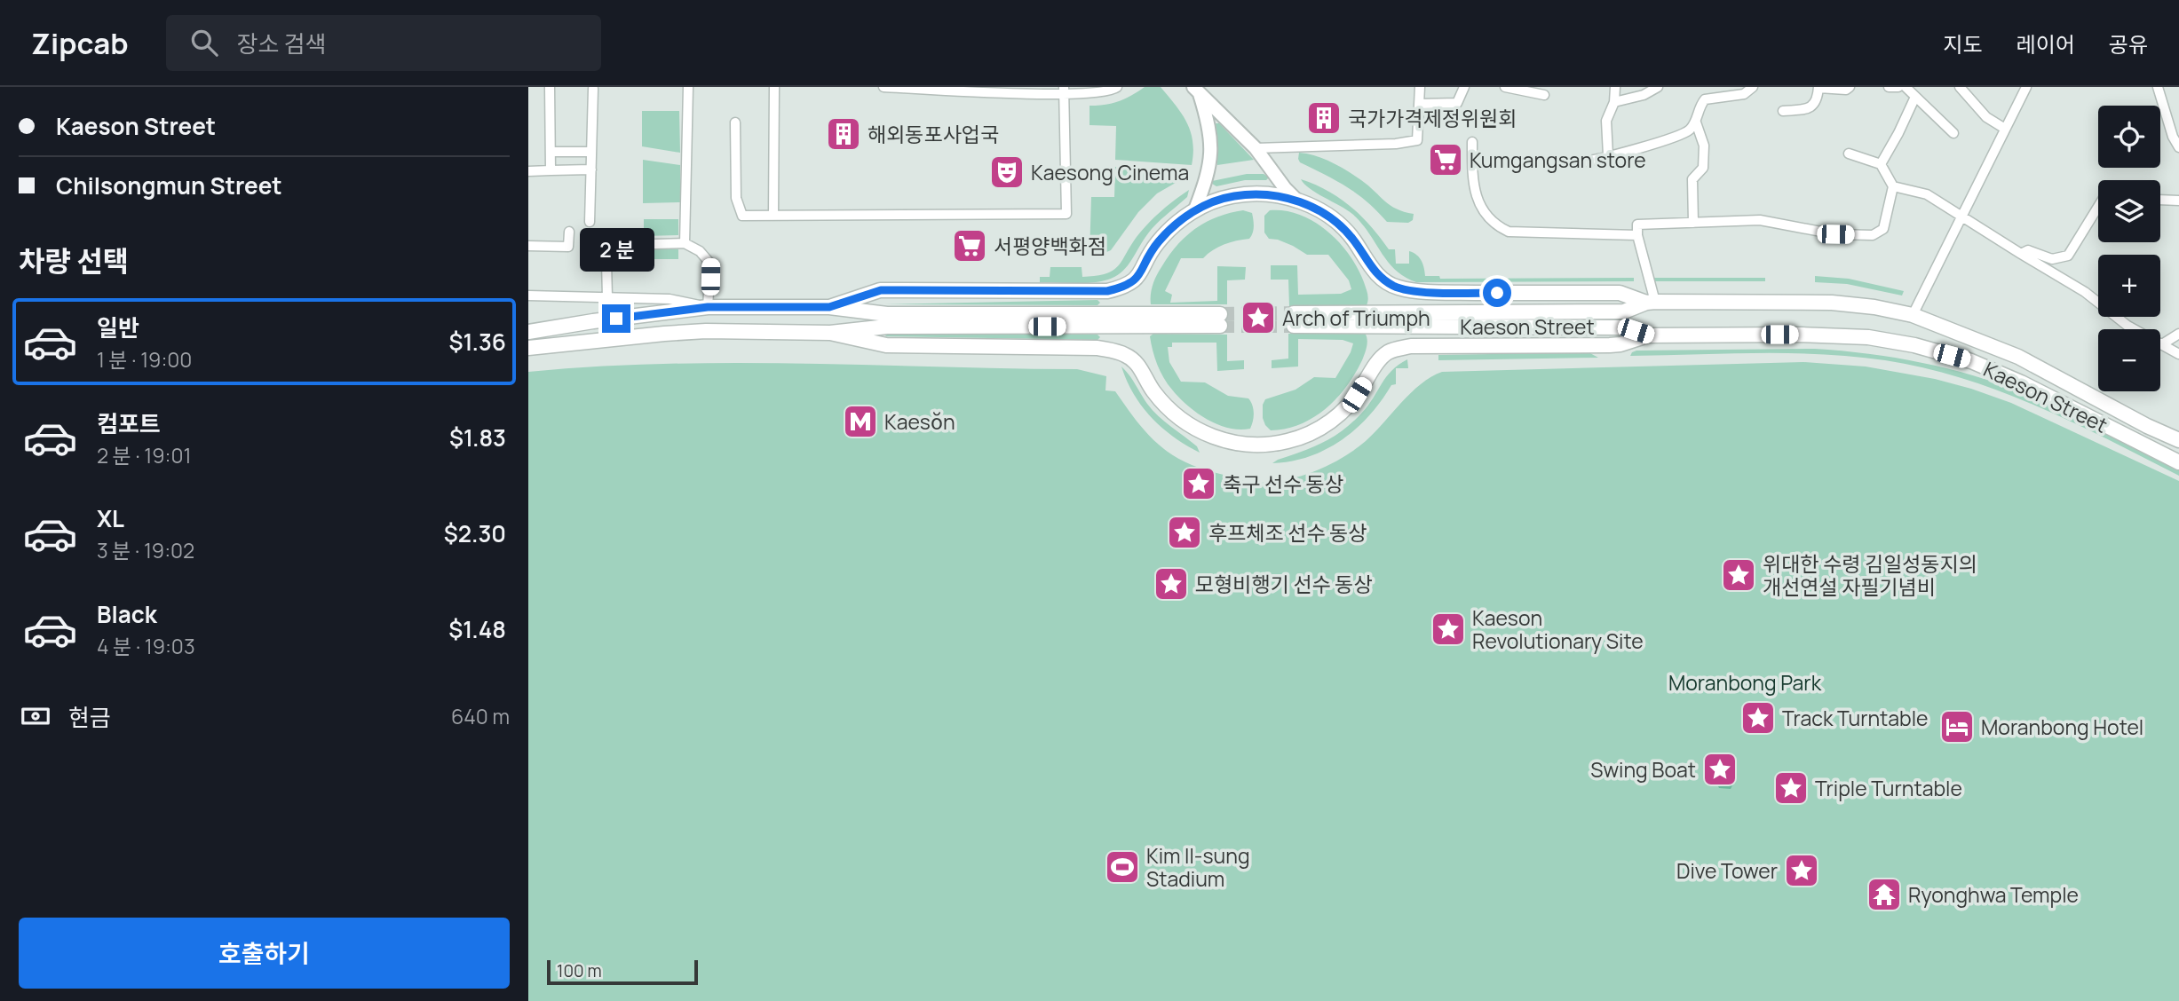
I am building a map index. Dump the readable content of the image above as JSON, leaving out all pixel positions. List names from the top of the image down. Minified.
{"streets":{"main road":["Kaeson Street"]},"parks":["Moranbong Park"],"places":{"building":["국가가격제정위원회","해외동포사업국"],"supermarket":["Kumgangsan store","서평양백화점"],"theatre":["Kaesong Cinema"],"place":["Arch of Triumph","축구 선수 동상","후프체조 선수 동상","위대한 수령 김일성동지의 개선연설 자필기념비","모형비행기 선수 동상","Kaeson Revolutionary Site","Track Turntable","Swing Boat","Triple Turntable","Dive Tower"],"metro station":["Kaesŏn"],"hotel":["Moranbong Hotel"],"sports":["Kim Il-sung Stadium"],"temple":["Ryonghwa Temple"]},"scale_bar":"100 m","page":{"header":"Zipcab","search":"장소 검색","nav":["지도","레이어","공유"],"banner":["Kaeson Street","Chilsongmun Street"],"map_buttons":["+","−"],"heading":"차량 선택","bubble":"2 분","list":[{"name":"일반","note":"1 분 · 19:00","value":"$1.36"},{"name":"컴포트","note":"2 분 · 19:01","value":"$1.83"},{"name":"XL","note":"3 분 · 19:02","value":"$2.30"},{"name":"Black","note":"4 분 · 19:03","value":"$1.48"}],"pay":["현금","640 m"],"buttons":"호출하기","scale":"100 m"}}
